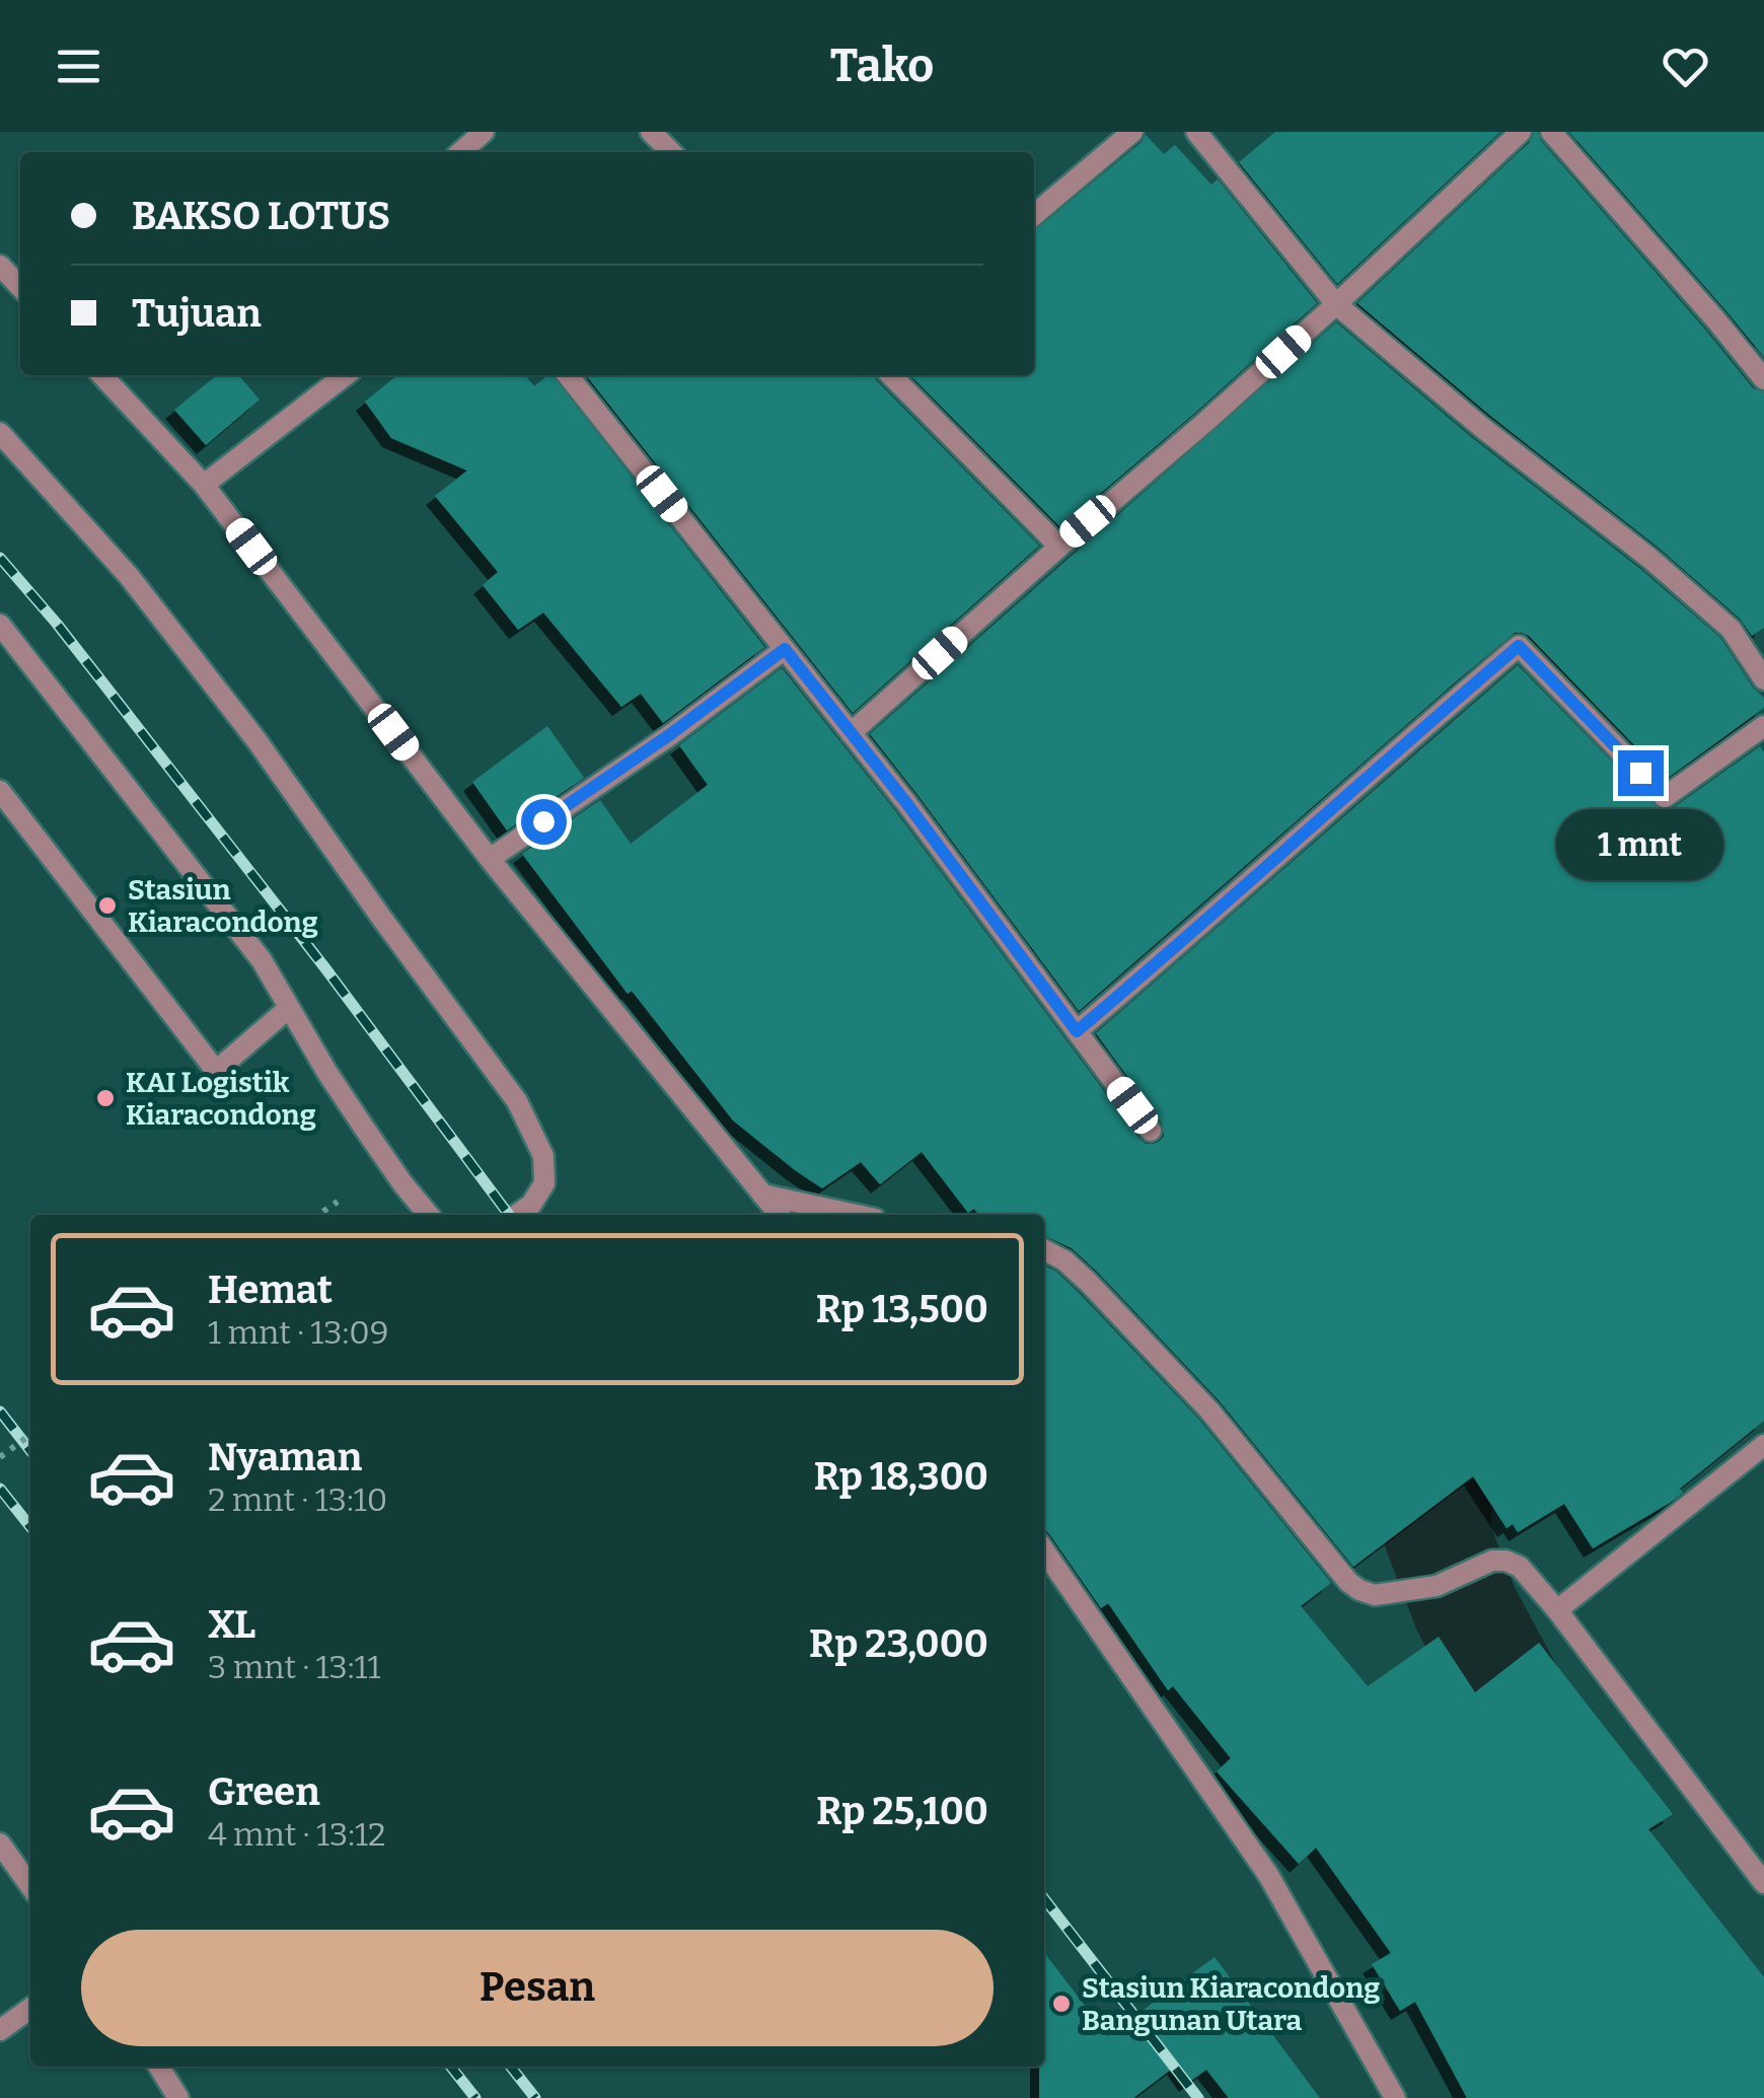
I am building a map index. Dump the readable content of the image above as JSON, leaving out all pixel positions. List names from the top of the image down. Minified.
{"places":["Stasiun Kiaracondong","KAI Logistik Kiaracondong","Stasiun Kiaracondong Bangunan Utara"],"page":{"header":"Tako","banner":["BAKSO LOTUS","Tujuan"],"bubble":"1 mnt","list":[{"name":"Hemat","note":"1 mnt · 13:09","value":"Rp 13,500"},{"name":"Nyaman","note":"2 mnt · 13:10","value":"Rp 18,300"},{"name":"XL","note":"3 mnt · 13:11","value":"Rp 23,000"},{"name":"Green","note":"4 mnt · 13:12","value":"Rp 25,100"}],"buttons":"Pesan"}}
